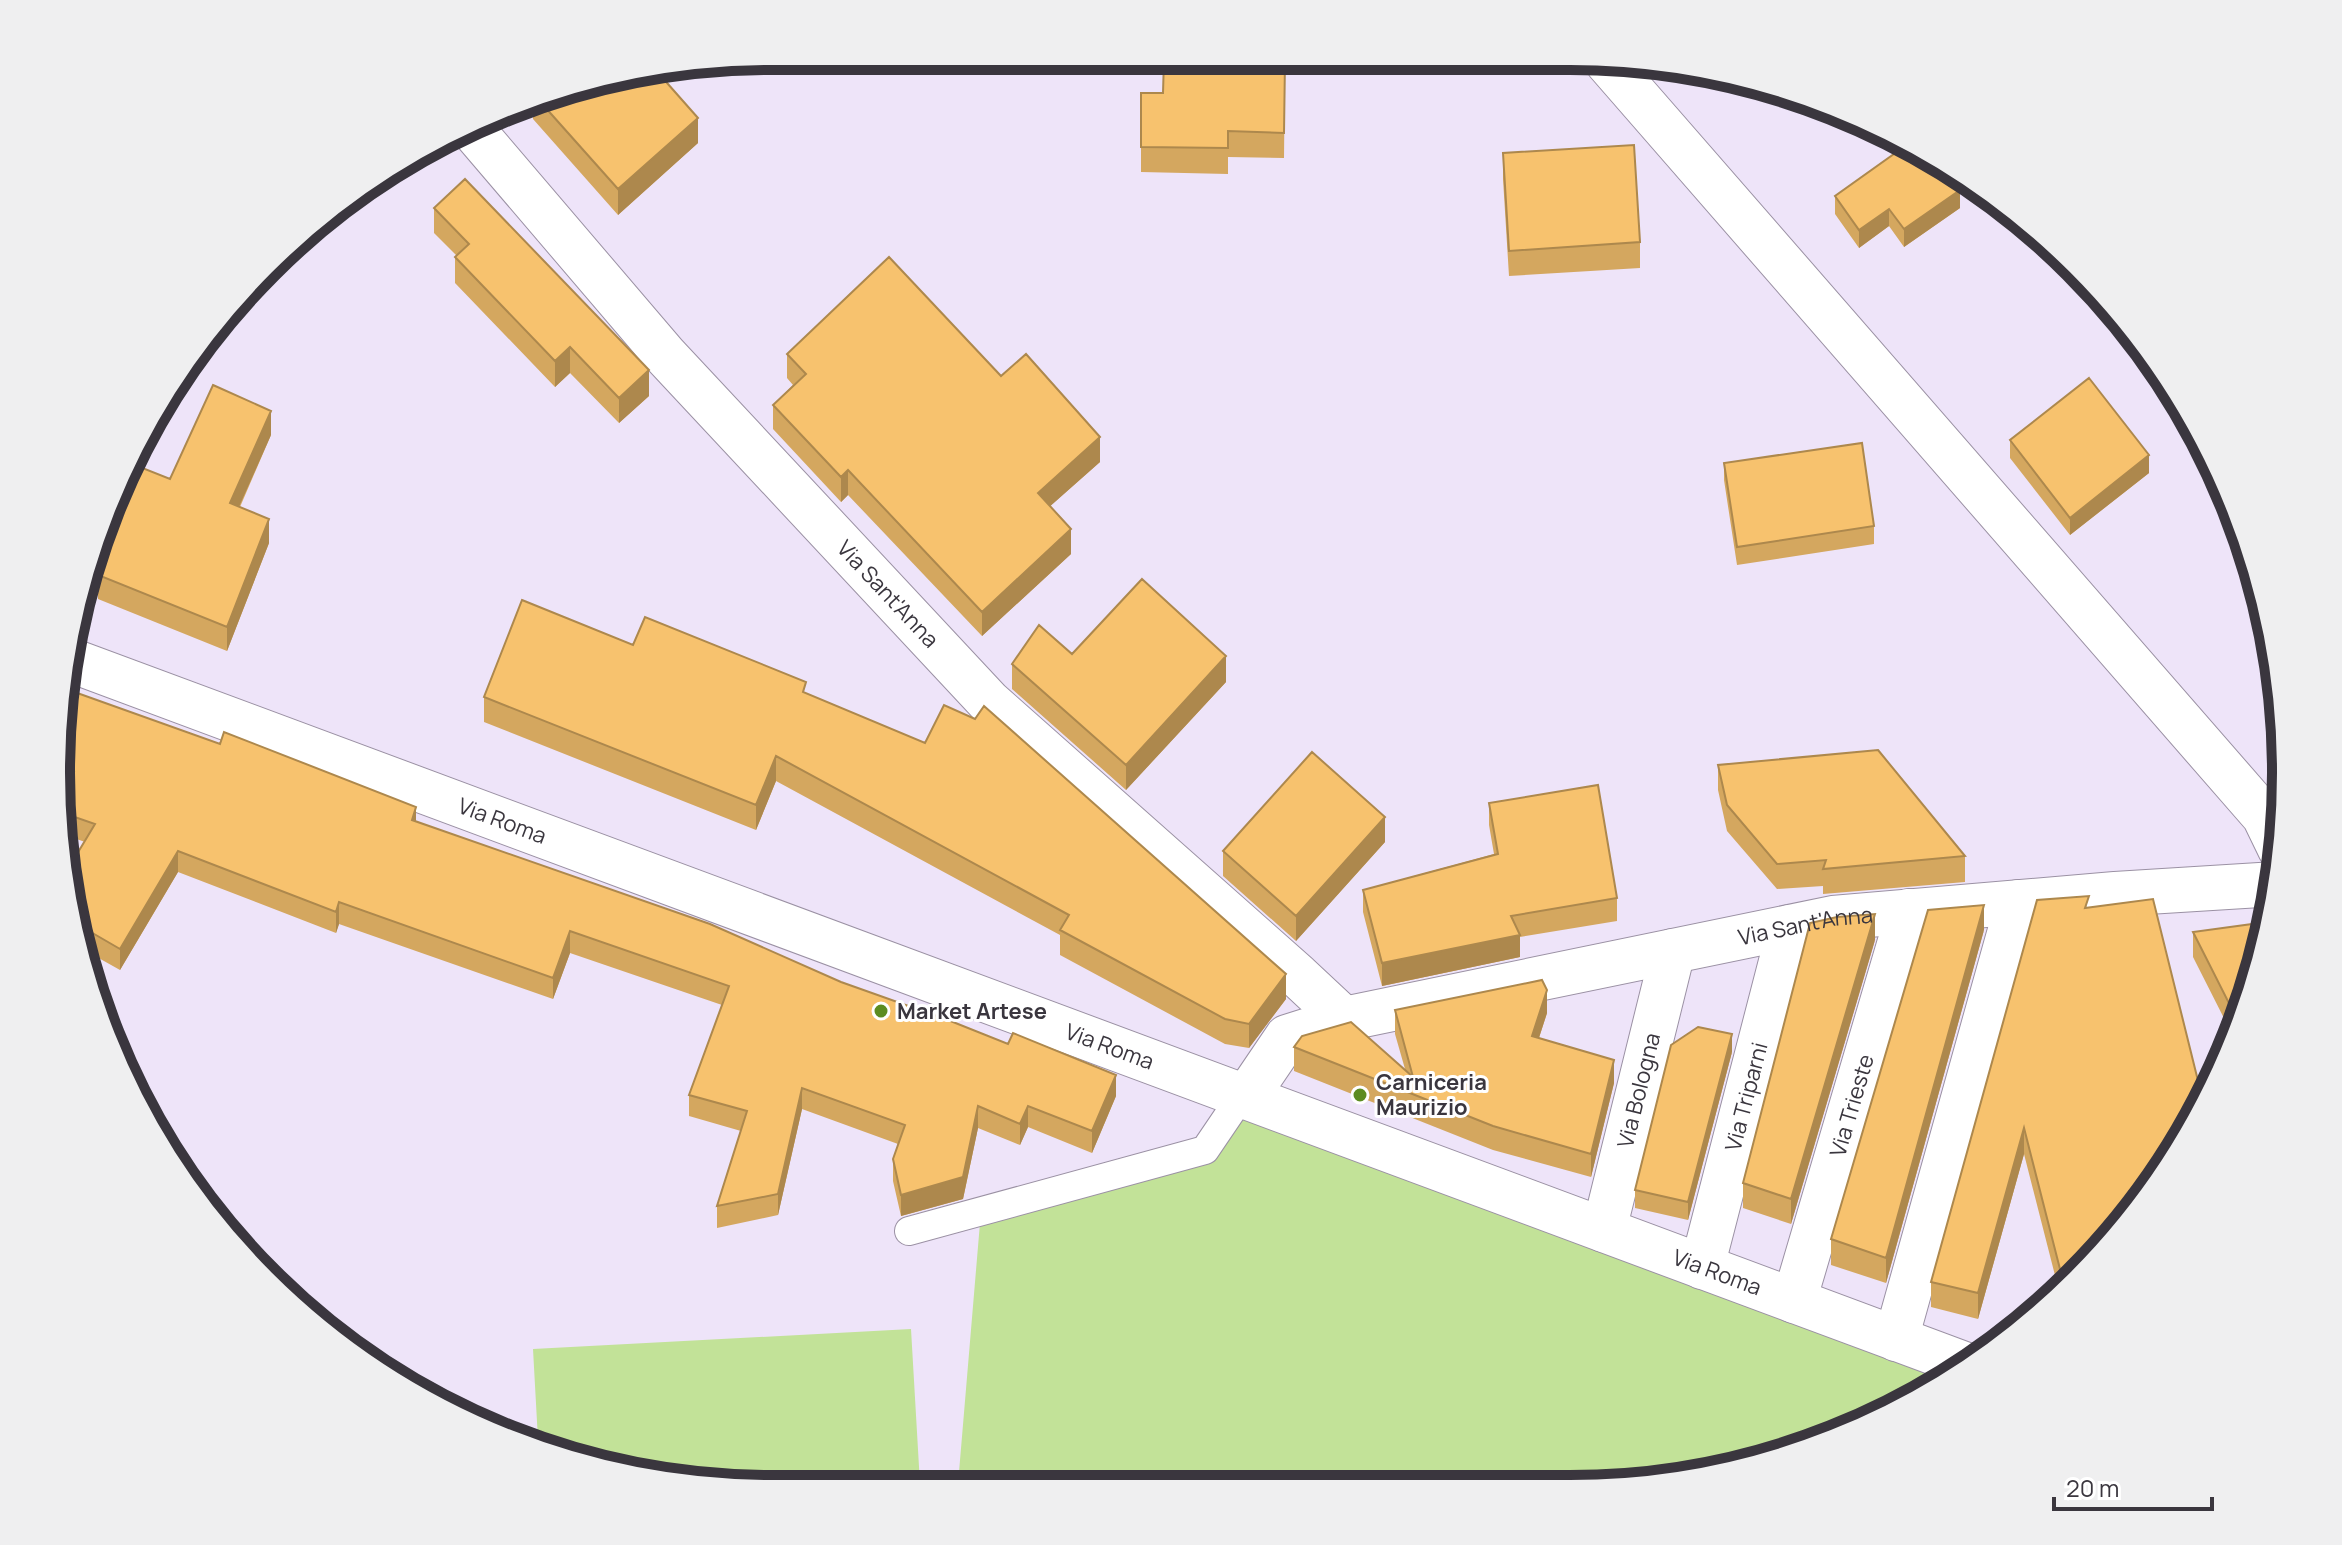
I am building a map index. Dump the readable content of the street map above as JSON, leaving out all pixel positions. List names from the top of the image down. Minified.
{"streets":{"street":["Via Sant'Anna","Via Roma","Via Bologna","Via Triparni","Via Trieste"]},"crossings":[["Via Sant'Anna","Via Roma"],["Via Sant'Anna","Via Bologna"],["Via Sant'Anna","Via Triparni"],["Via Sant'Anna","Via Trieste"],["Via Roma","Via Bologna"],["Via Roma","Via Triparni"],["Via Roma","Via Trieste"]],"places":["Market Artese","Carniceria Maurizio"],"scale_bar":"20 m"}
